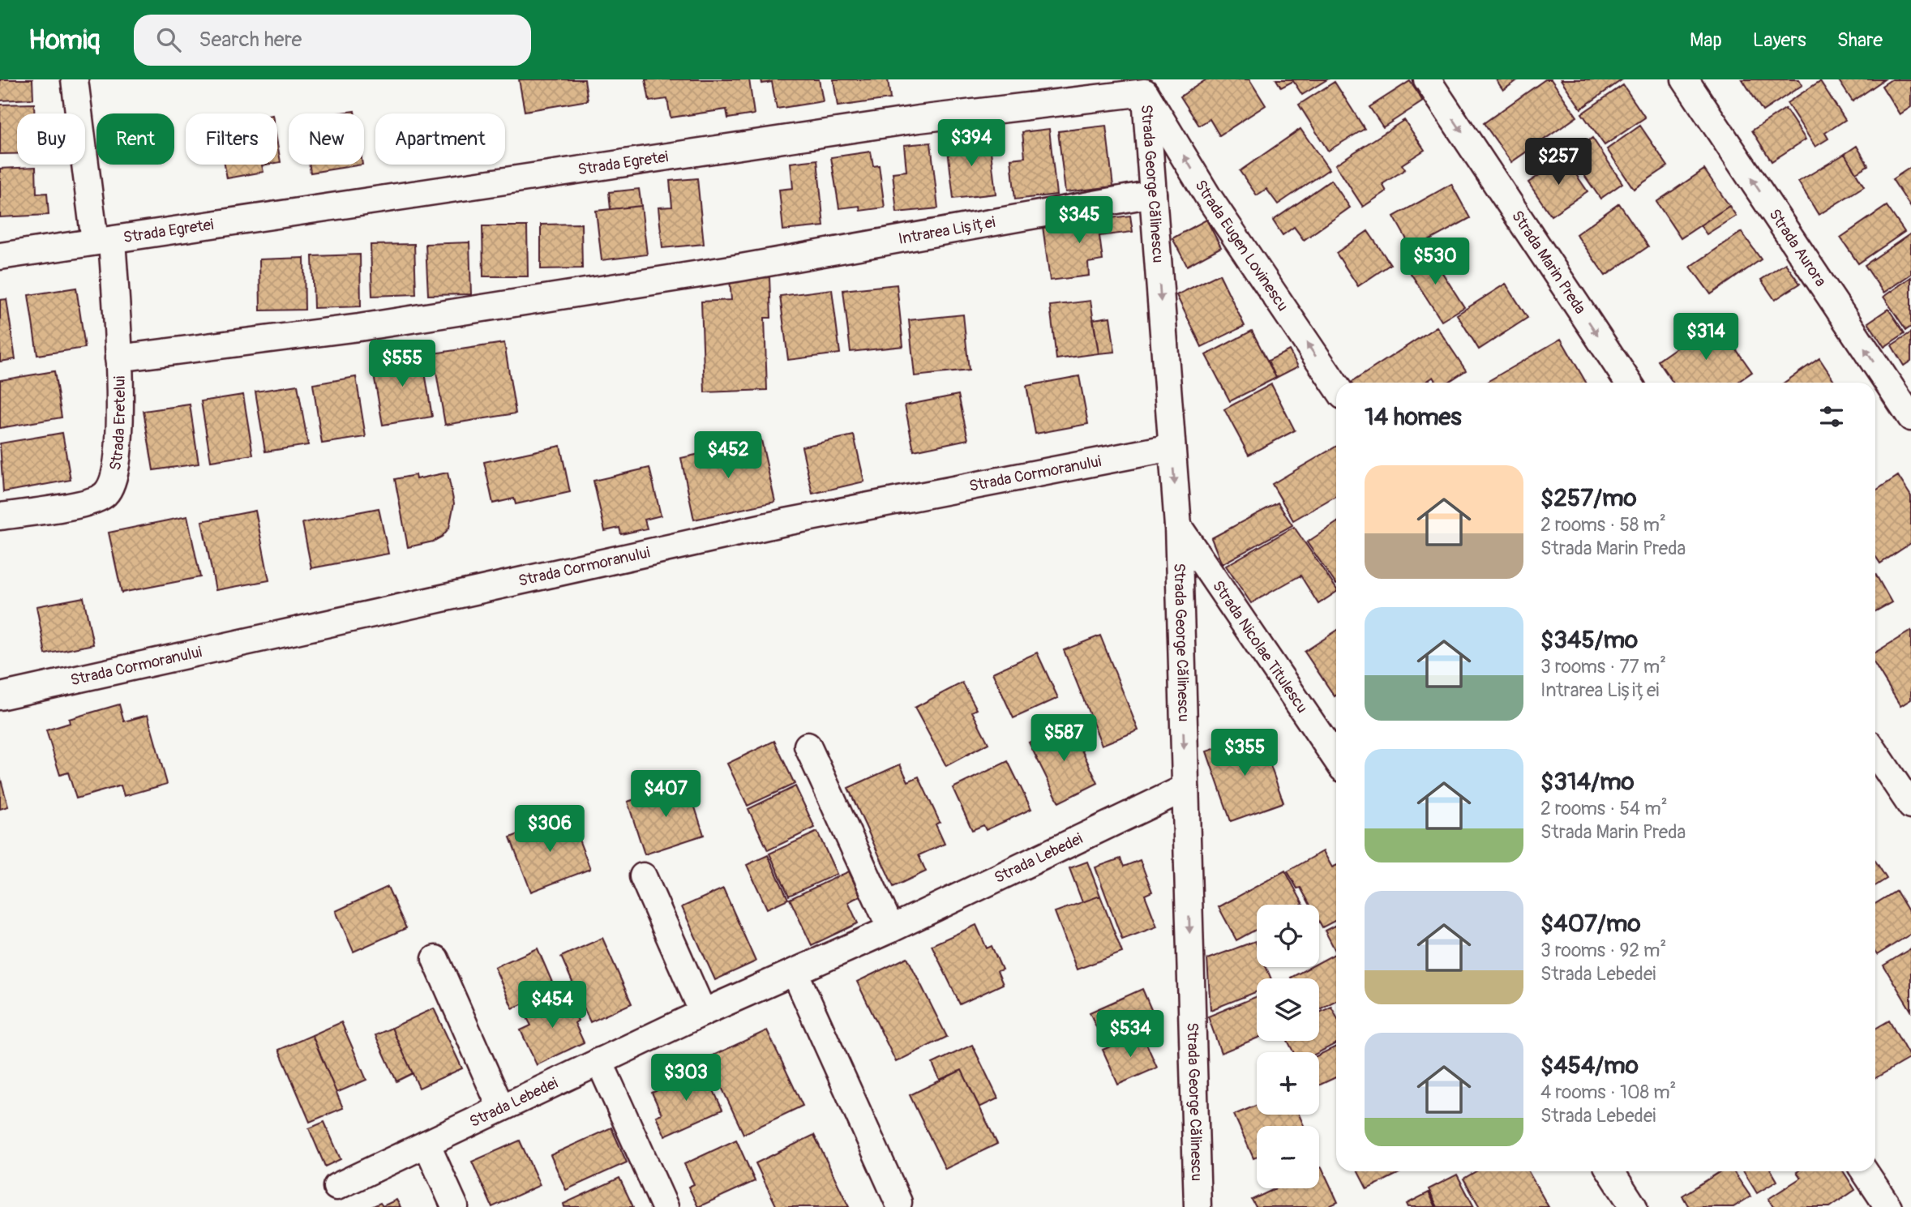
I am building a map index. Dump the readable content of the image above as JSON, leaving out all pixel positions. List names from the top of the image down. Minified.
{"streets":{"street":["Strada Egretei","Strada George Călinescu","Intrarea Lișiței","Strada Eugen Lovinescu","Strada Aurora","Strada Marin Preda","Strada Eretelui","Strada Cormoranului","Strada Nicolae Titulescu","Strada Lebedei"]},"crossings":[["Strada Egretei","Strada George Călinescu"],["Strada Egretei","Strada Eugen Lovinescu"],["Strada Egretei","Strada Eretelui"],["Strada George Călinescu","Intrarea Lișiței"],["Strada George Călinescu","Strada Eugen Lovinescu"],["Strada George Călinescu","Strada Cormoranului"],["Strada George Călinescu","Strada Nicolae Titulescu"],["Strada George Călinescu","Strada Lebedei"],["Intrarea Lișiței","Strada Eretelui"]],"one_way":["Strada George Călinescu","Strada Eugen Lovinescu","Strada Aurora","Strada Marin Preda"],"page":{"header":"Homiq","search":"Search here","nav":["Map","Layers","Share"],"chip":["Buy","Rent","Filters","New","Apartment"],"price":["$394","$257","$345","$530","$314","$555","$452","$587","$355","$407","$306","$454","$534","$303"],"heading":"14 homes","list":[{"name":"$257/mo","note":"2 rooms · 58 m² · Strada Marin Preda"},{"name":"$345/mo","note":"3 rooms · 77 m² · Intrarea Lișiței"},{"name":"$314/mo","note":"2 rooms · 54 m² · Strada Marin Preda"},{"name":"$407/mo","note":"3 rooms · 92 m² · Strada Lebedei"},{"name":"$454/mo","note":"4 rooms · 108 m² · Strada Lebedei"}],"map_buttons":["+","−"]}}
